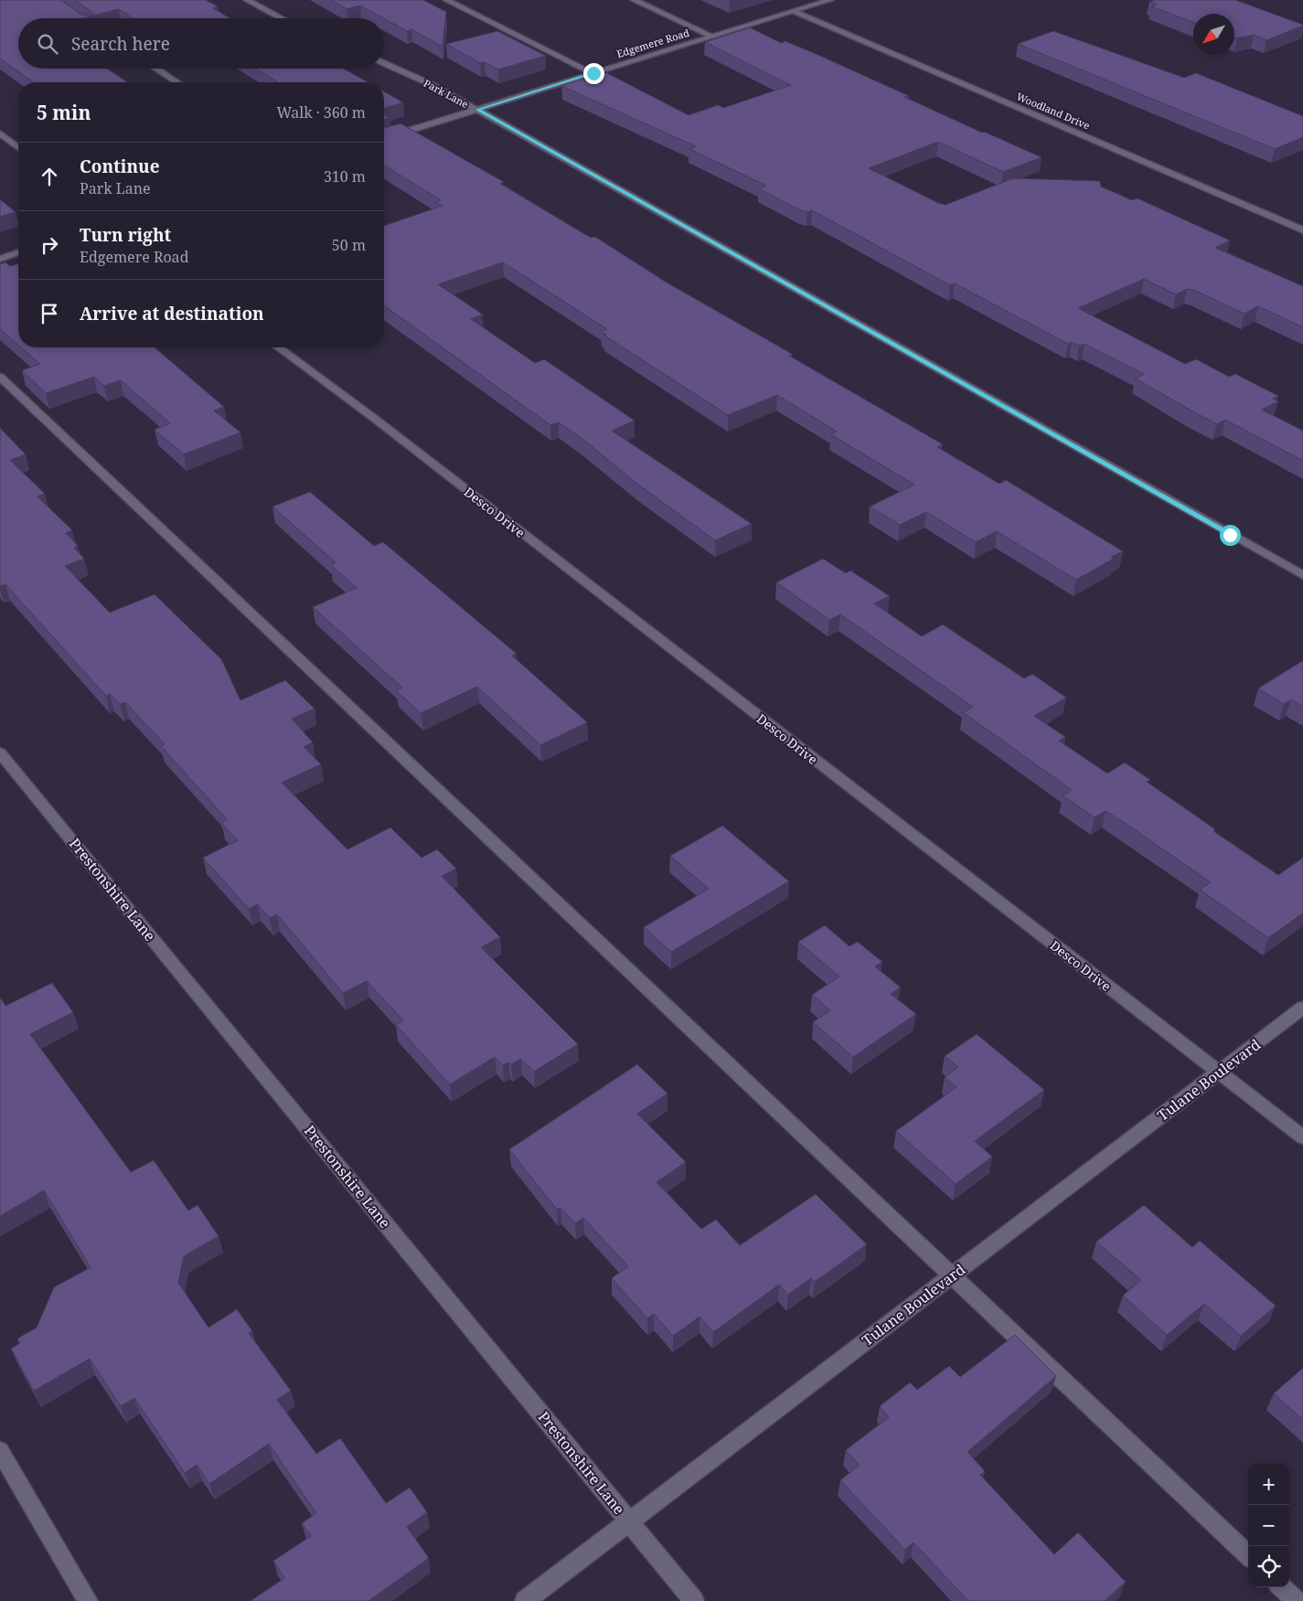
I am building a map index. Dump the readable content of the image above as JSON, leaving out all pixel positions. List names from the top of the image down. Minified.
{"streets":{"street":["Edgemere Road","Park Lane","Woodland Drive","Desco Drive","Prestonshire Lane","Tulane Boulevard"]},"crossings":[["Edgemere Road","Park Lane"],["Edgemere Road","Woodland Drive"],["Desco Drive","Tulane Boulevard"],["Prestonshire Lane","Tulane Boulevard"]],"north":"bottom left","page":{"search":"Search here","heading":["5 min","Walk · 360 m"],"list":[["Continue","Park Lane","310 m"],["Turn right","Edgemere Road","50 m"],"Arrive at destination"],"map_buttons":["+","−"]}}
